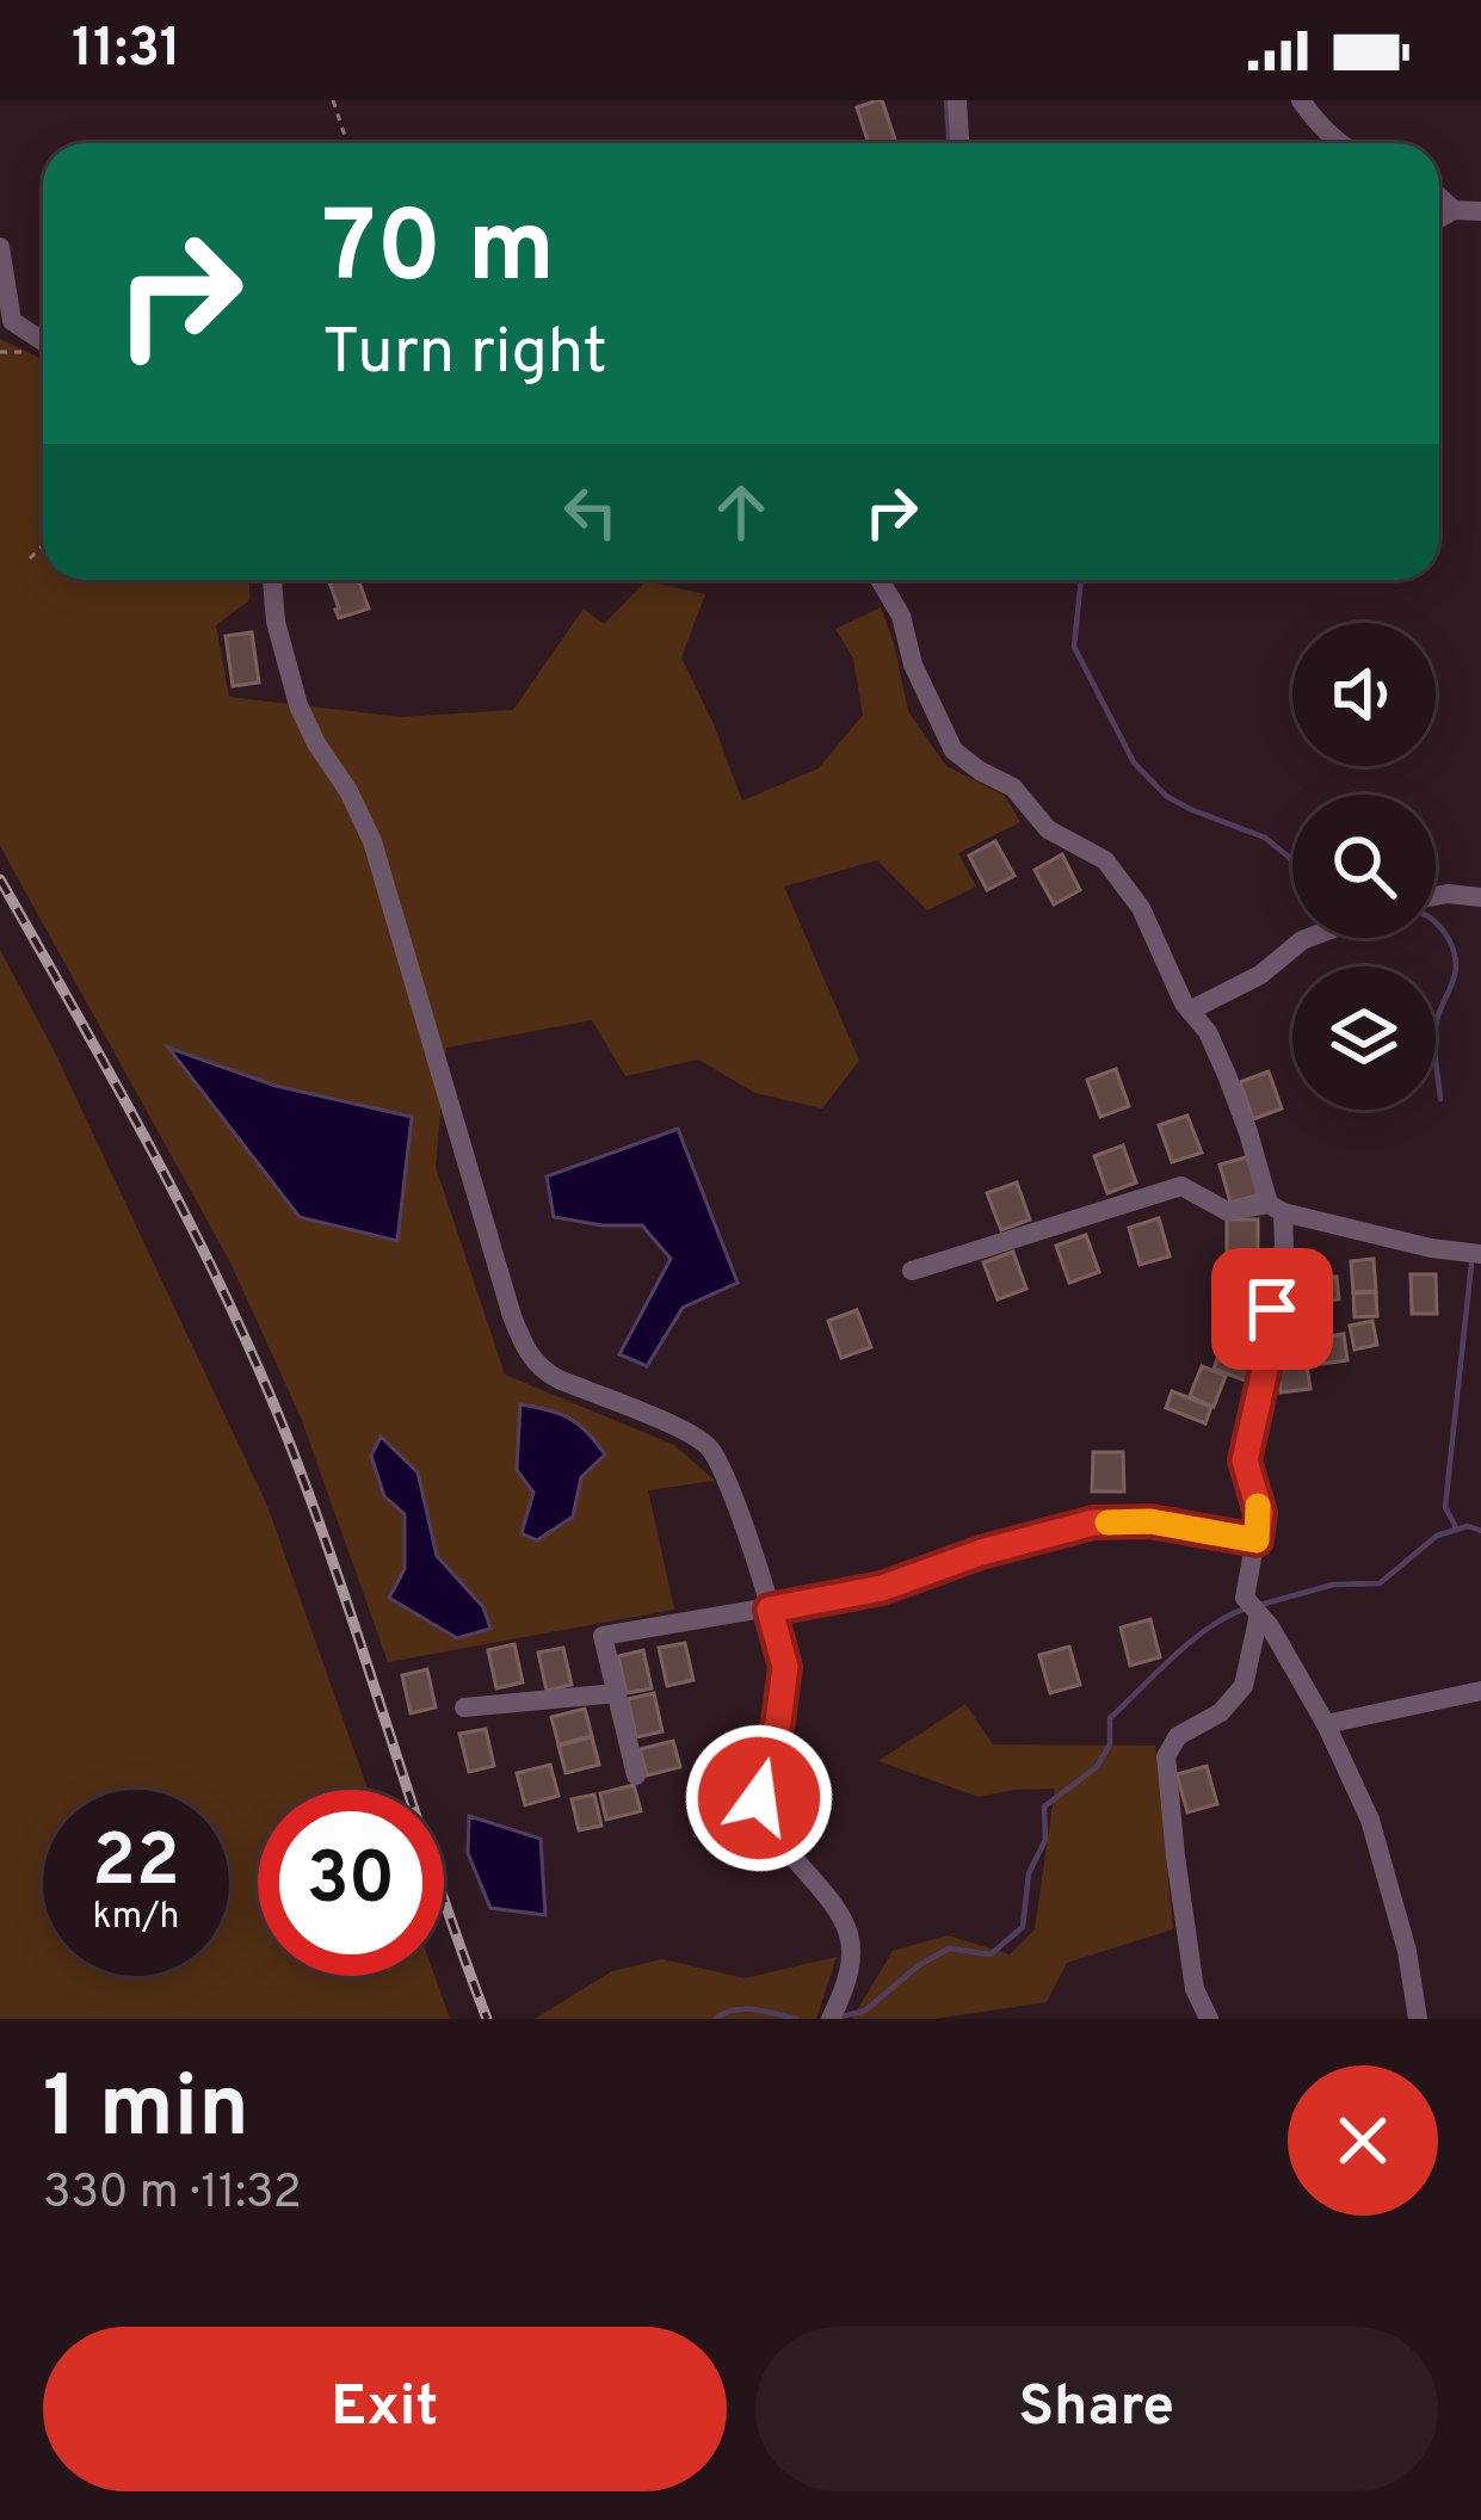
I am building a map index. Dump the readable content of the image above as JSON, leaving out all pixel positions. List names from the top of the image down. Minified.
{"page":{"status":"11:31","turn":["70 m","Turn right"],"speed":"22 km/h","limit":"30","heading":["1 min","330 m · 11:32"],"buttons":["Exit","Share"]}}
